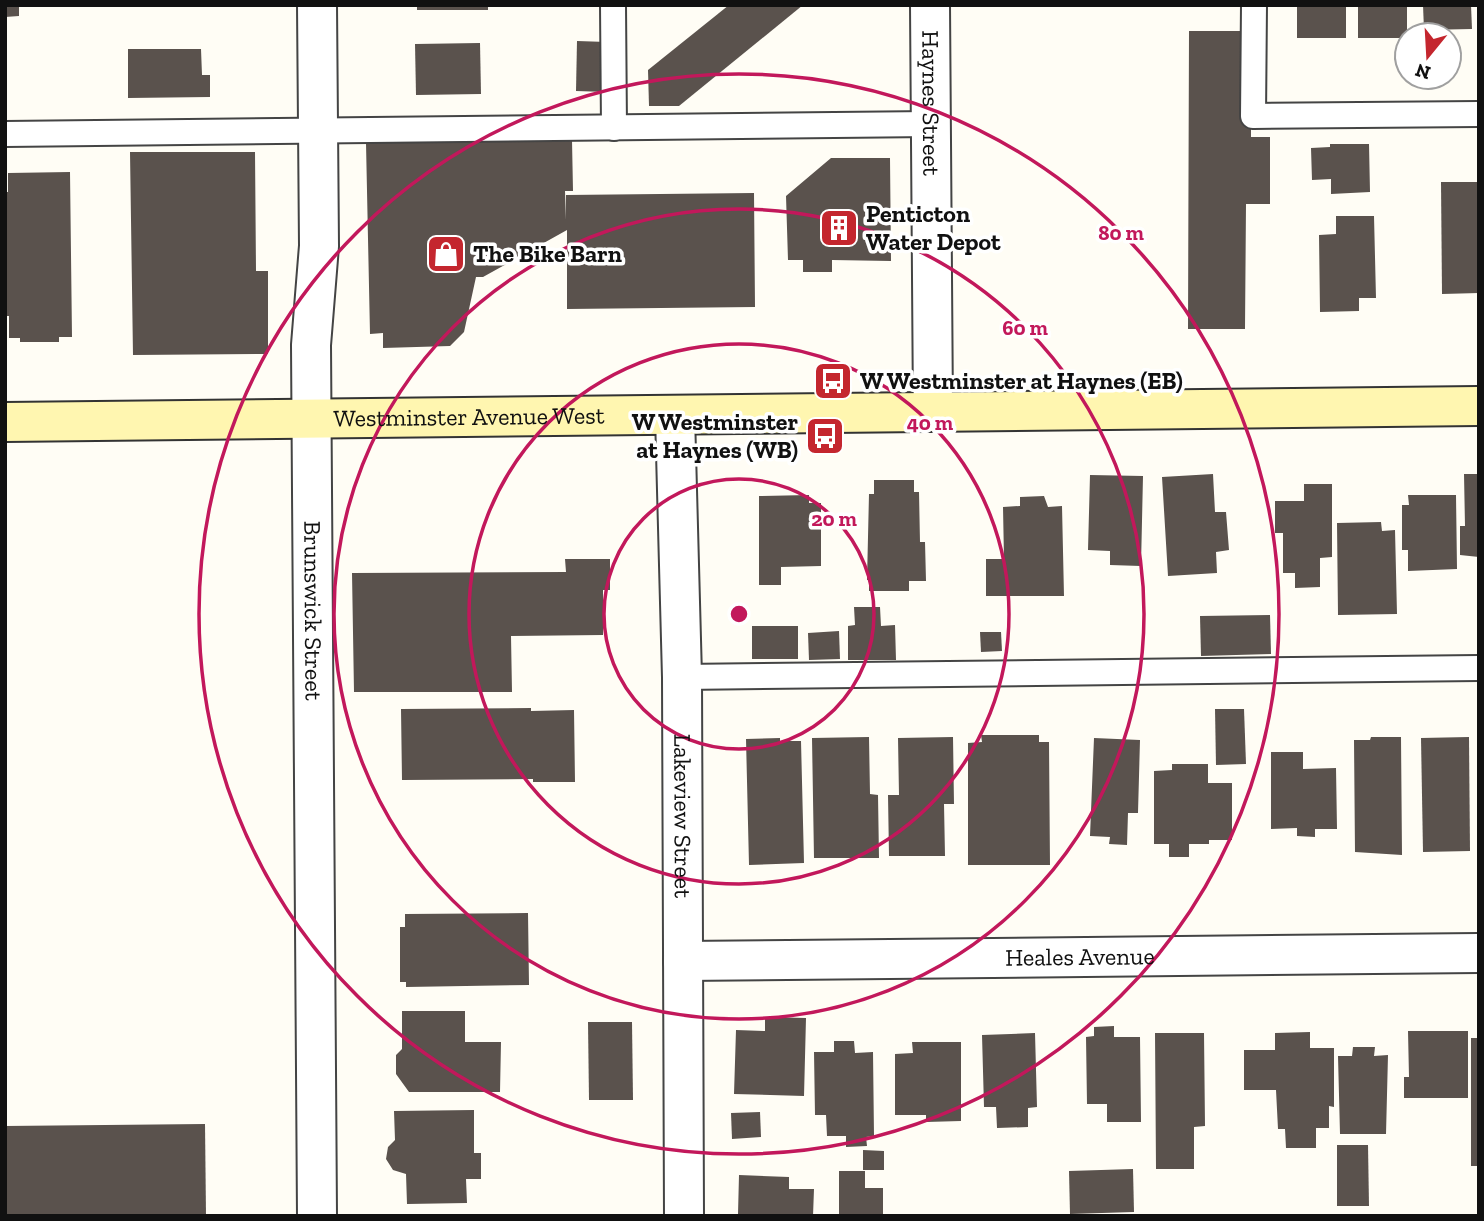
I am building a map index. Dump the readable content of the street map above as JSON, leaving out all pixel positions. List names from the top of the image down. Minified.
{"streets":{"main road":["Westminster Avenue West"],"street":["Haynes Street","Brunswick Street","Lakeview Street","Heales Avenue"]},"crossings":[["Haynes Street","Westminster Avenue West"],["Westminster Avenue West","Brunswick Street"],["Westminster Avenue West","Lakeview Street"],["Lakeview Street","Heales Avenue"]],"places":{"building":["Penticton Water Depot"],"shop":["The Bike Barn"],"bus stop":["W Westminster at Haynes (EB)","W Westminster at Haynes (WB)"]},"north":"bottom","rings":["80 m","60 m","40 m","20 m"]}
